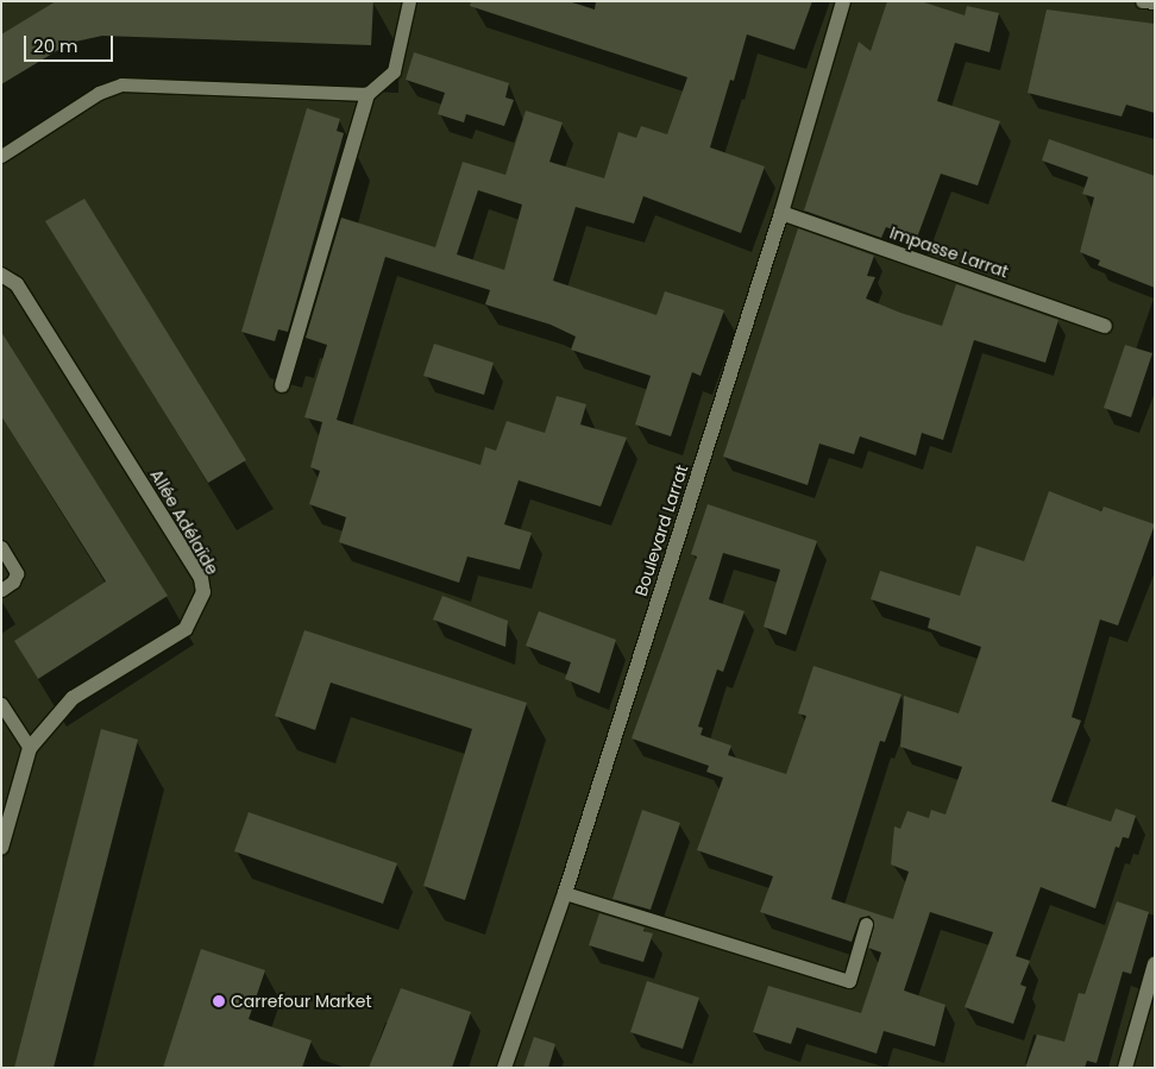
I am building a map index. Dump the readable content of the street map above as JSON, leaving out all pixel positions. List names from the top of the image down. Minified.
{"streets":{"street":["Impasse Larrat","Allée Adélaïde","Boulevard Larrat"]},"crossings":[["Impasse Larrat","Boulevard Larrat"]],"places":["Carrefour Market"],"scale_bar":"20 m"}
